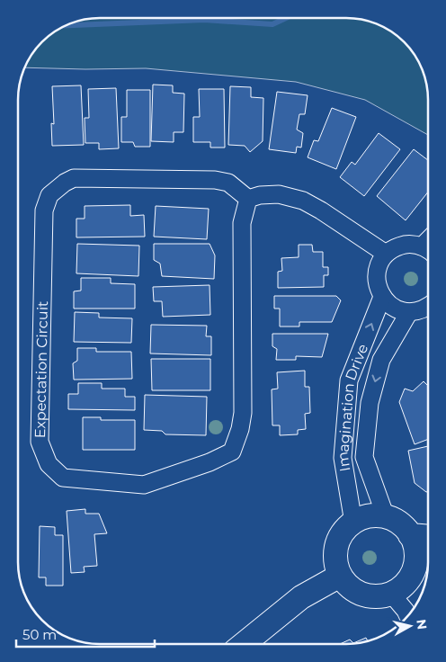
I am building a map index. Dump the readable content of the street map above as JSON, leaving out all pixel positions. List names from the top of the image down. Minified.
{"streets":{"street":["Expectation Circuit","Imagination Drive"]},"scale_bar":"50 m","north":"right"}
